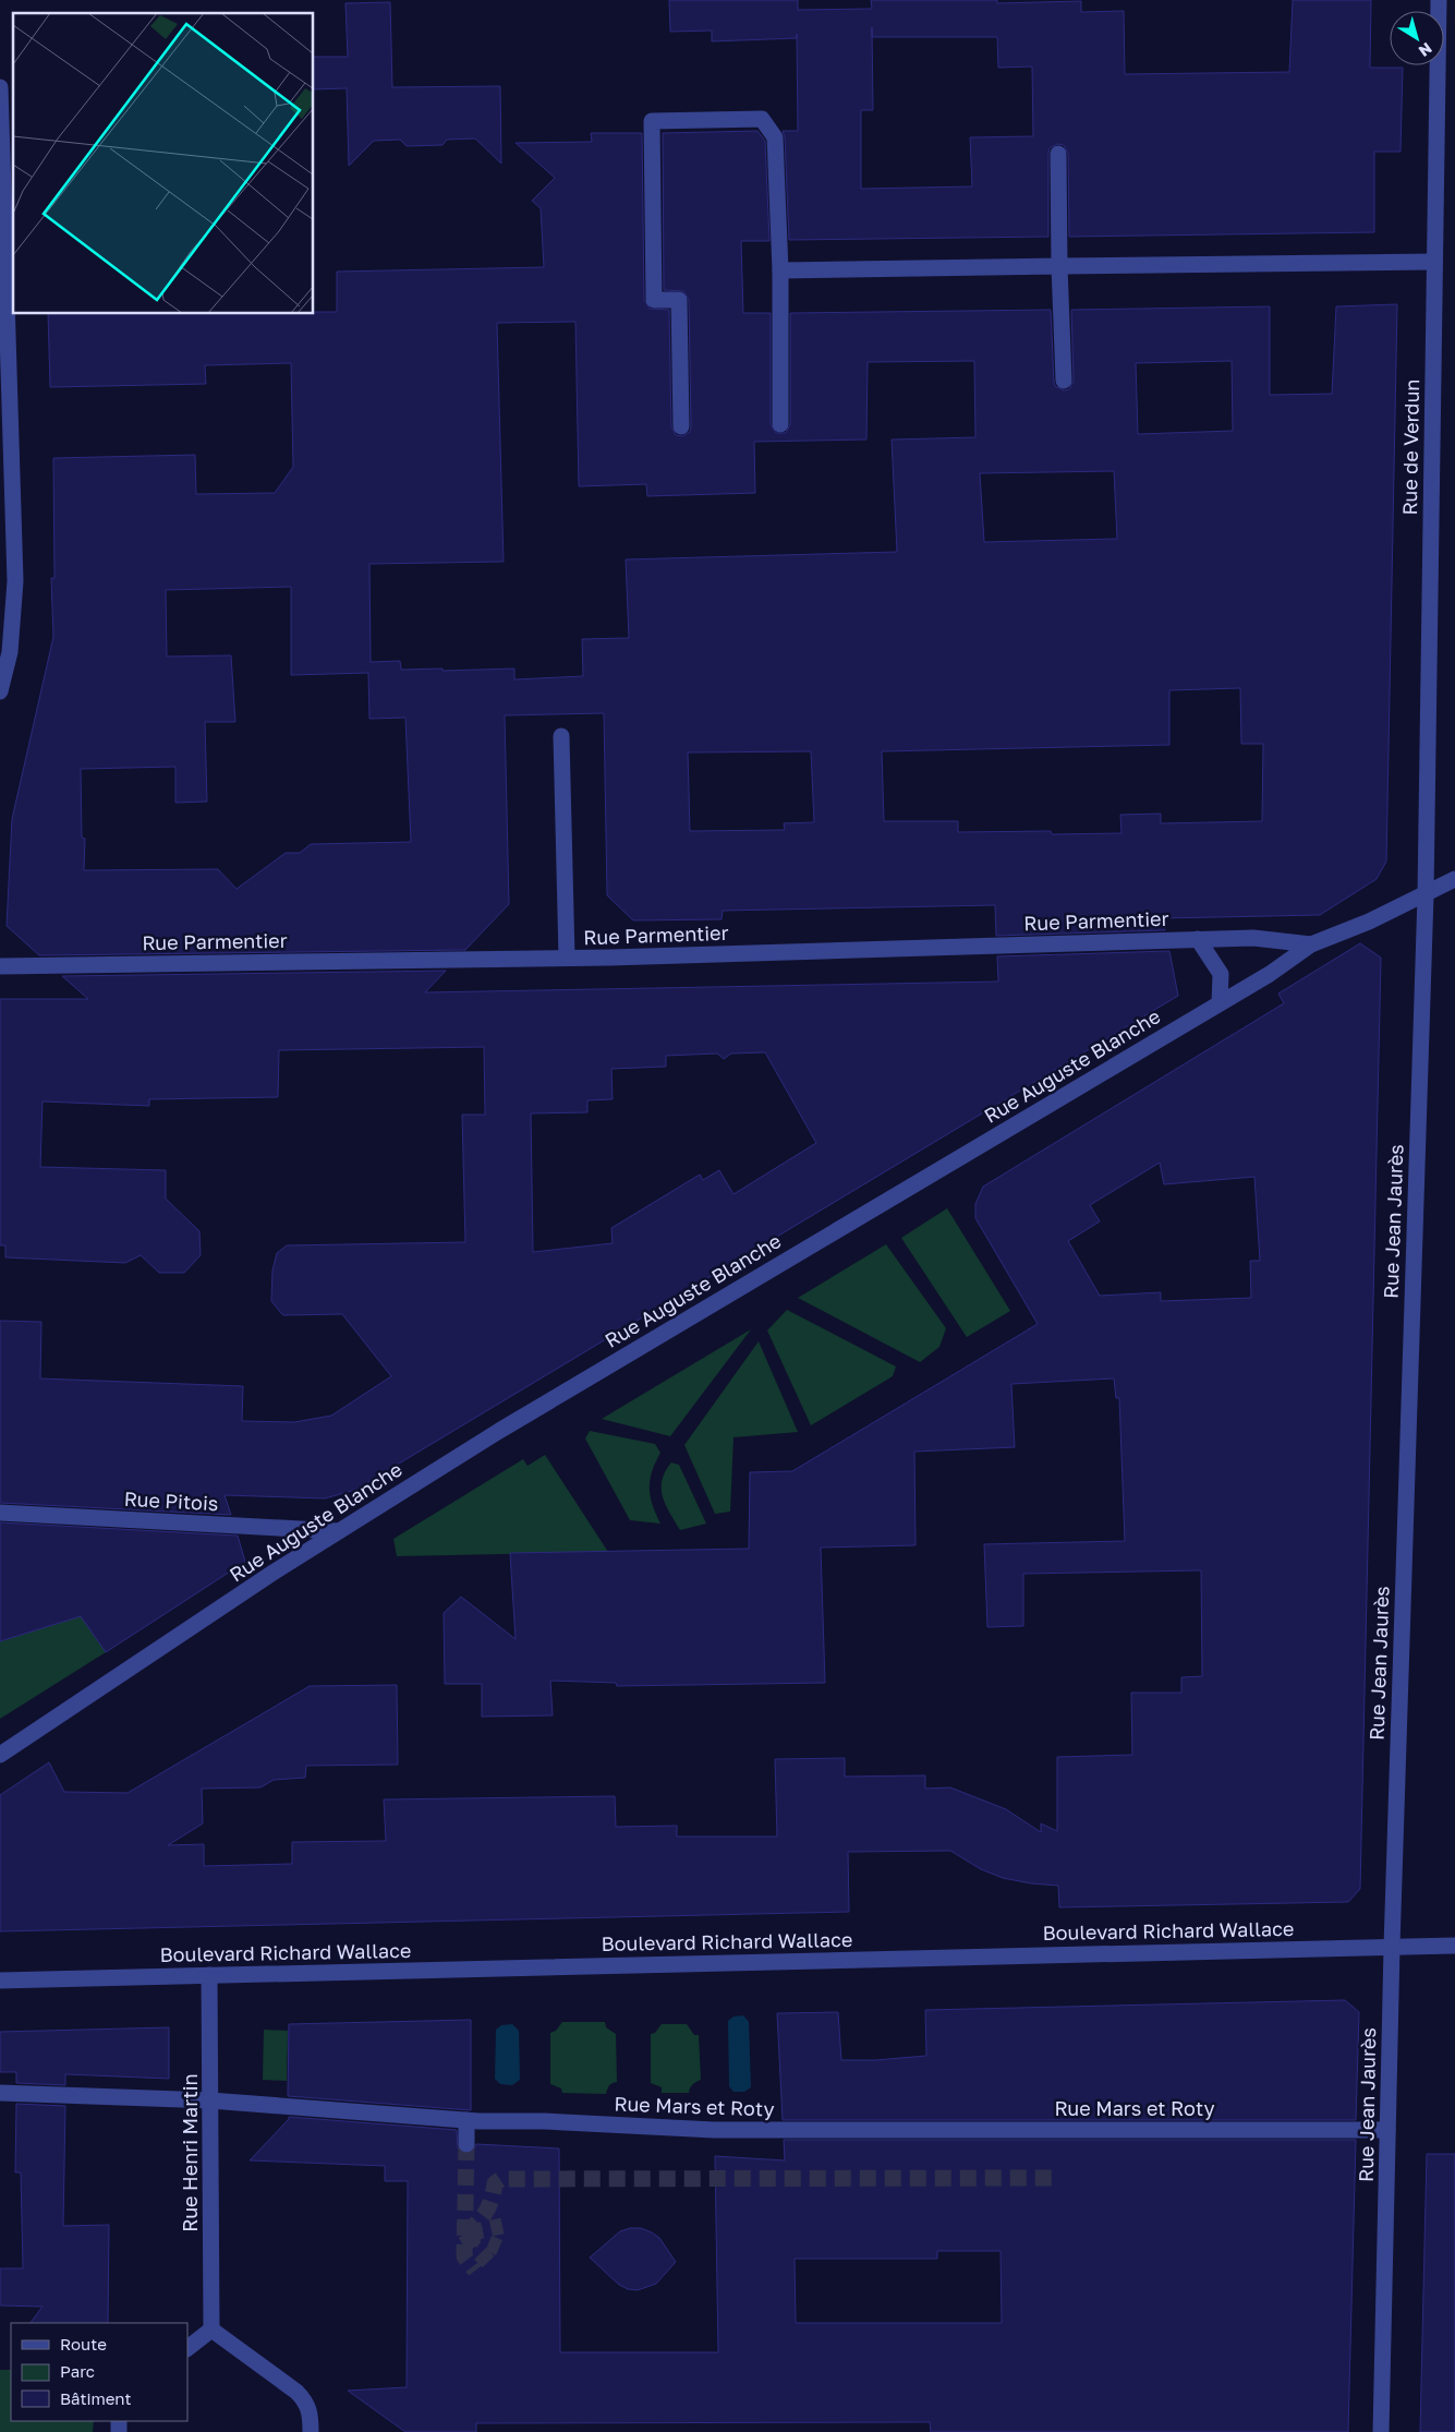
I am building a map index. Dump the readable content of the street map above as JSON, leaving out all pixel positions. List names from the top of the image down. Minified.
{"streets":{"street":["Rue de Verdun","Rue Parmentier","Rue Auguste Blanche","Rue Jean Jaurès","Rue Pitois","Boulevard Richard Wallace","Rue Mars et Roty","Rue Henri Martin"]},"crossings":[["Rue de Verdun","Rue Auguste Blanche"],["Rue de Verdun","Rue Jean Jaurès"],["Rue Parmentier","Rue Auguste Blanche"],["Rue Auguste Blanche","Rue Jean Jaurès"],["Rue Auguste Blanche","Rue Pitois"],["Rue Jean Jaurès","Boulevard Richard Wallace"],["Rue Jean Jaurès","Rue Mars et Roty"],["Boulevard Richard Wallace","Rue Henri Martin"],["Rue Mars et Roty","Rue Henri Martin"]],"legend":["Route","Parc","Bâtiment"],"north":"bottom right"}
